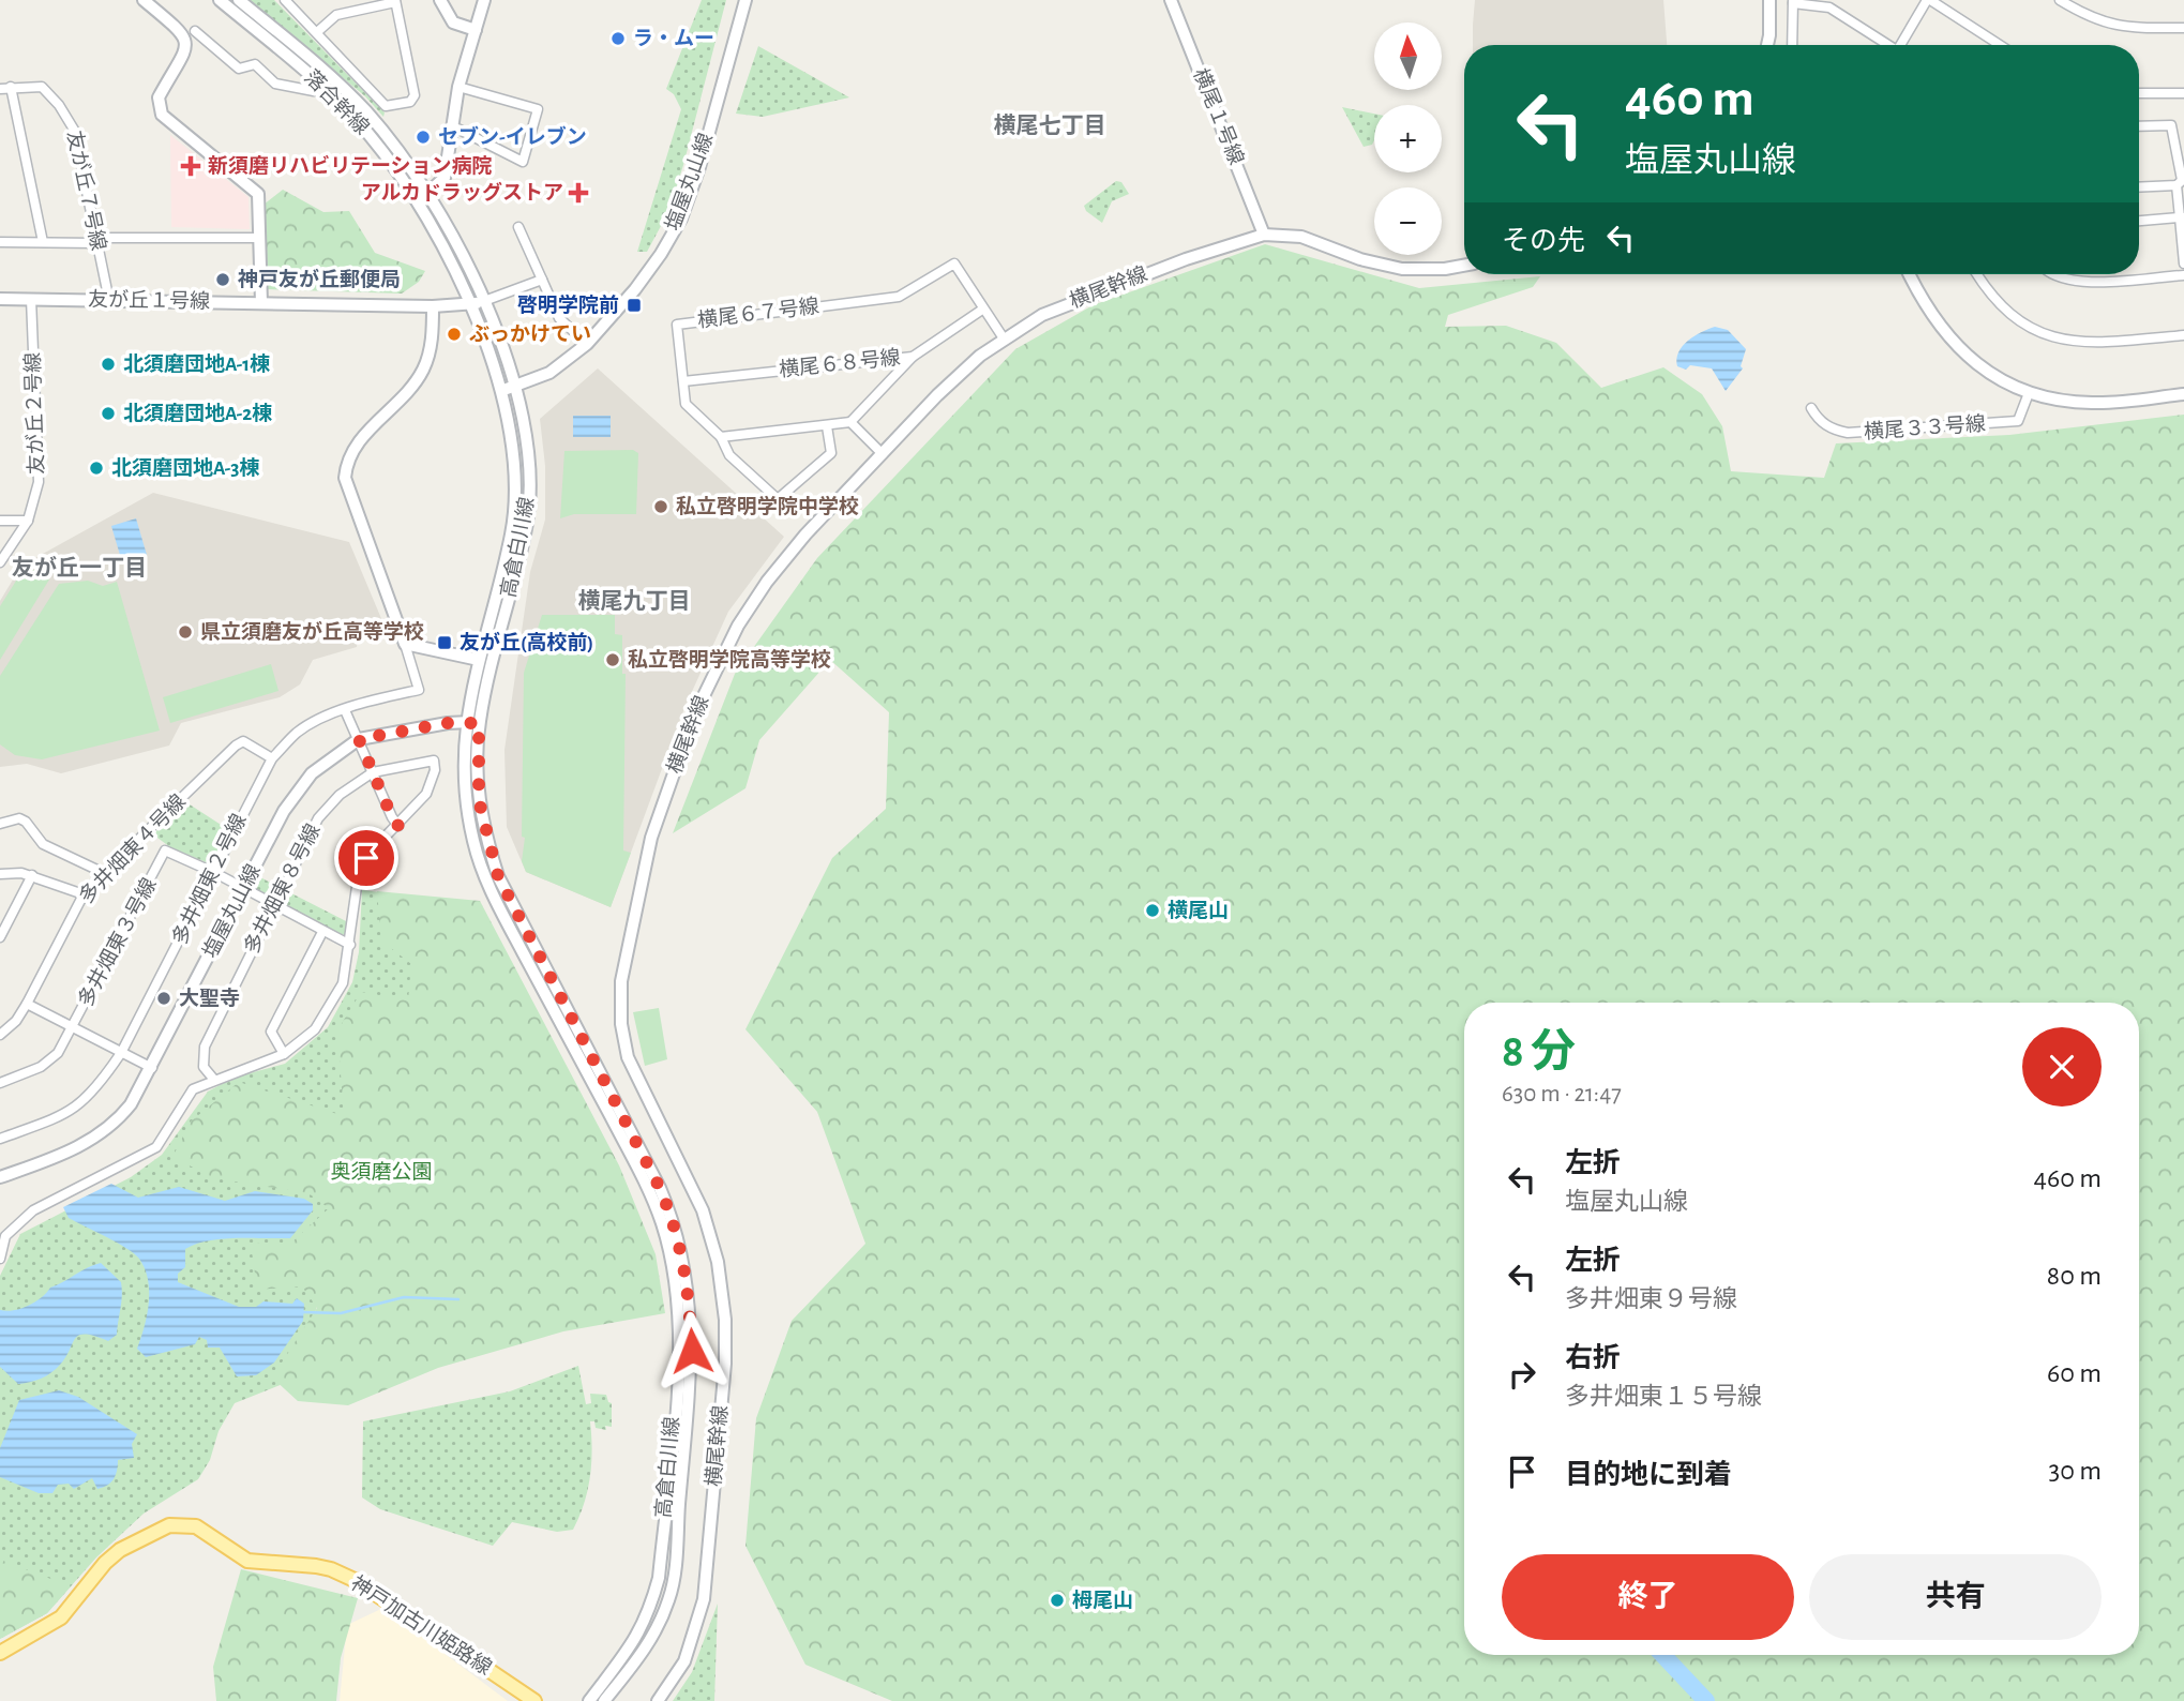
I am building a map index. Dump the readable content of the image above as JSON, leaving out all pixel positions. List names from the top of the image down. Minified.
{"streets":{"main road":["神戸加古川姫路線"],"street":["落合幹線","横尾１号線","塩屋丸山線","友が丘７号線","横尾幹線","友が丘１号線","横尾６７号線","横尾６８号線","友が丘２号線","横尾３３号線","高倉白川線","多井畑東４号線","多井畑東２号線","多井畑東８号線","多井畑東３号線"]},"crossings":[["横尾１号線","横尾幹線"],["塩屋丸山線","高倉白川線"],["塩屋丸山線","多井畑東３号線"],["友が丘７号線","友が丘１号線"],["横尾幹線","横尾６７号線"],["友が丘１号線","友が丘２号線"],["横尾６７号線","横尾６８号線"],["多井畑東４号線","多井畑東２号線"],["多井畑東２号線","多井畑東３号線"],["多井畑東８号線","多井畑東３号線"]],"districts":["横尾七丁目","友が丘一丁目","横尾九丁目"],"parks":["奥須磨公園"],"places":{"other":["ラ・ムー","セブン-イレブン","神戸友が丘郵便局","ぶっかけてい","北須磨団地A-1棟","北須磨団地A-2棟","北須磨団地A-3棟","私立啓明学院中学校","県立須磨友が丘高等学校","私立啓明学院高等学校","横尾山","大聖寺","栂尾山"],"health":["新須磨リハビリテーション病院","アルカドラッグストア"],"transit":["啓明学院前","友が丘(高校前)"]},"north":"top","page":{"map_buttons":["+","−"],"turn":["460 m","塩屋丸山線"],"then":"その先","heading":["8 分","630 m · 21:47"],"list":[{"name":"左折","note":"塩屋丸山線","value":"460 m"},{"name":"左折","note":"多井畑東９号線","value":"80 m"},{"name":"右折","note":"多井畑東１５号線","value":"60 m"},{"name":"目的地に到着","value":"30 m"}],"buttons":["終了","共有"]}}
